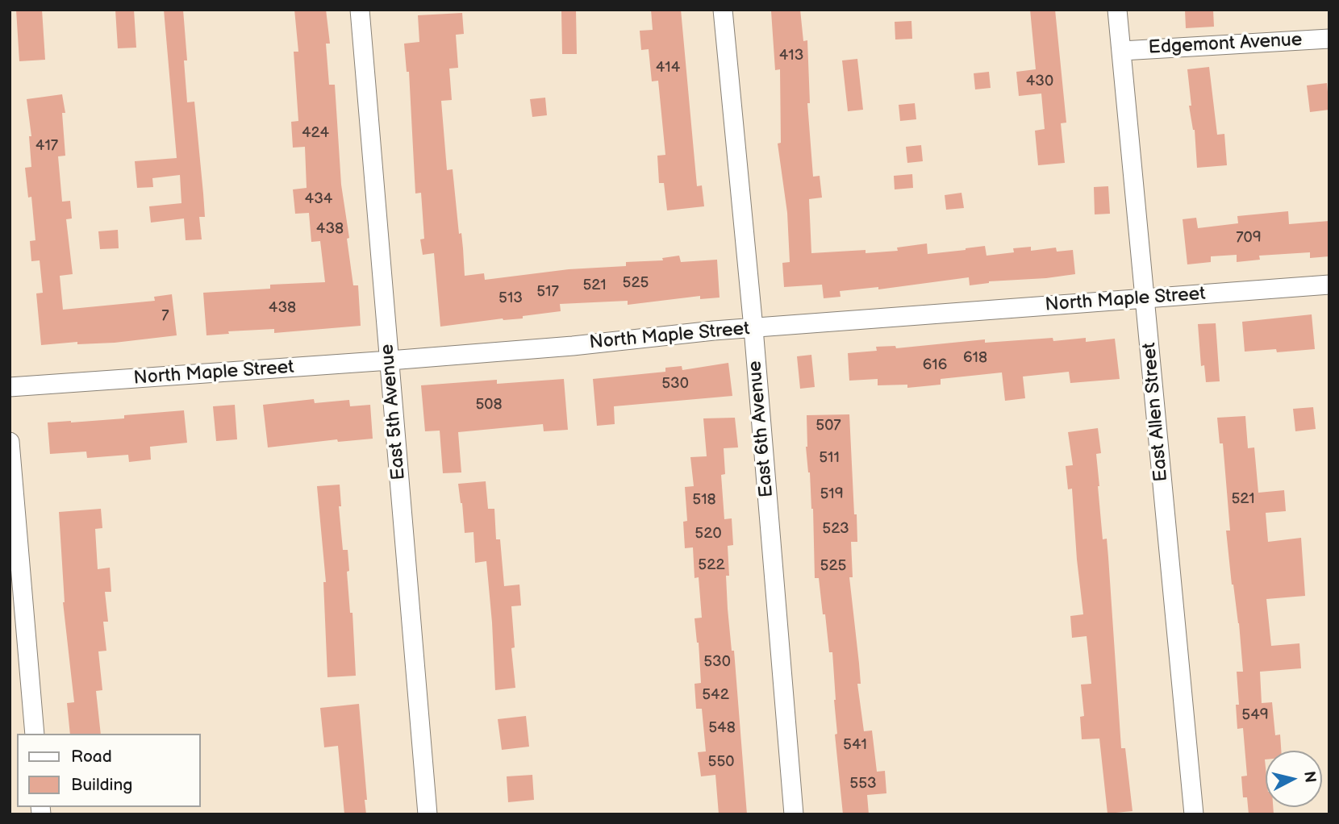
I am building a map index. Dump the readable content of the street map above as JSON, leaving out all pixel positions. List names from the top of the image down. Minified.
{"streets":{"street":["Edgemont Avenue","North Maple Street","East 5th Avenue","East Allen Street","East 6th Avenue"]},"crossings":[["Edgemont Avenue","East Allen Street"],["North Maple Street","East 5th Avenue"],["North Maple Street","East Allen Street"],["North Maple Street","East 6th Avenue"]],"house_numbers":["413","414","430","424","417","434","438","709","525","521","517","513","438","7","618","616","530","508","507","511","519","521","518","523","520","522","525","530","542","549","548","541","550","553"],"legend":["Road","Building"],"north":"right"}
